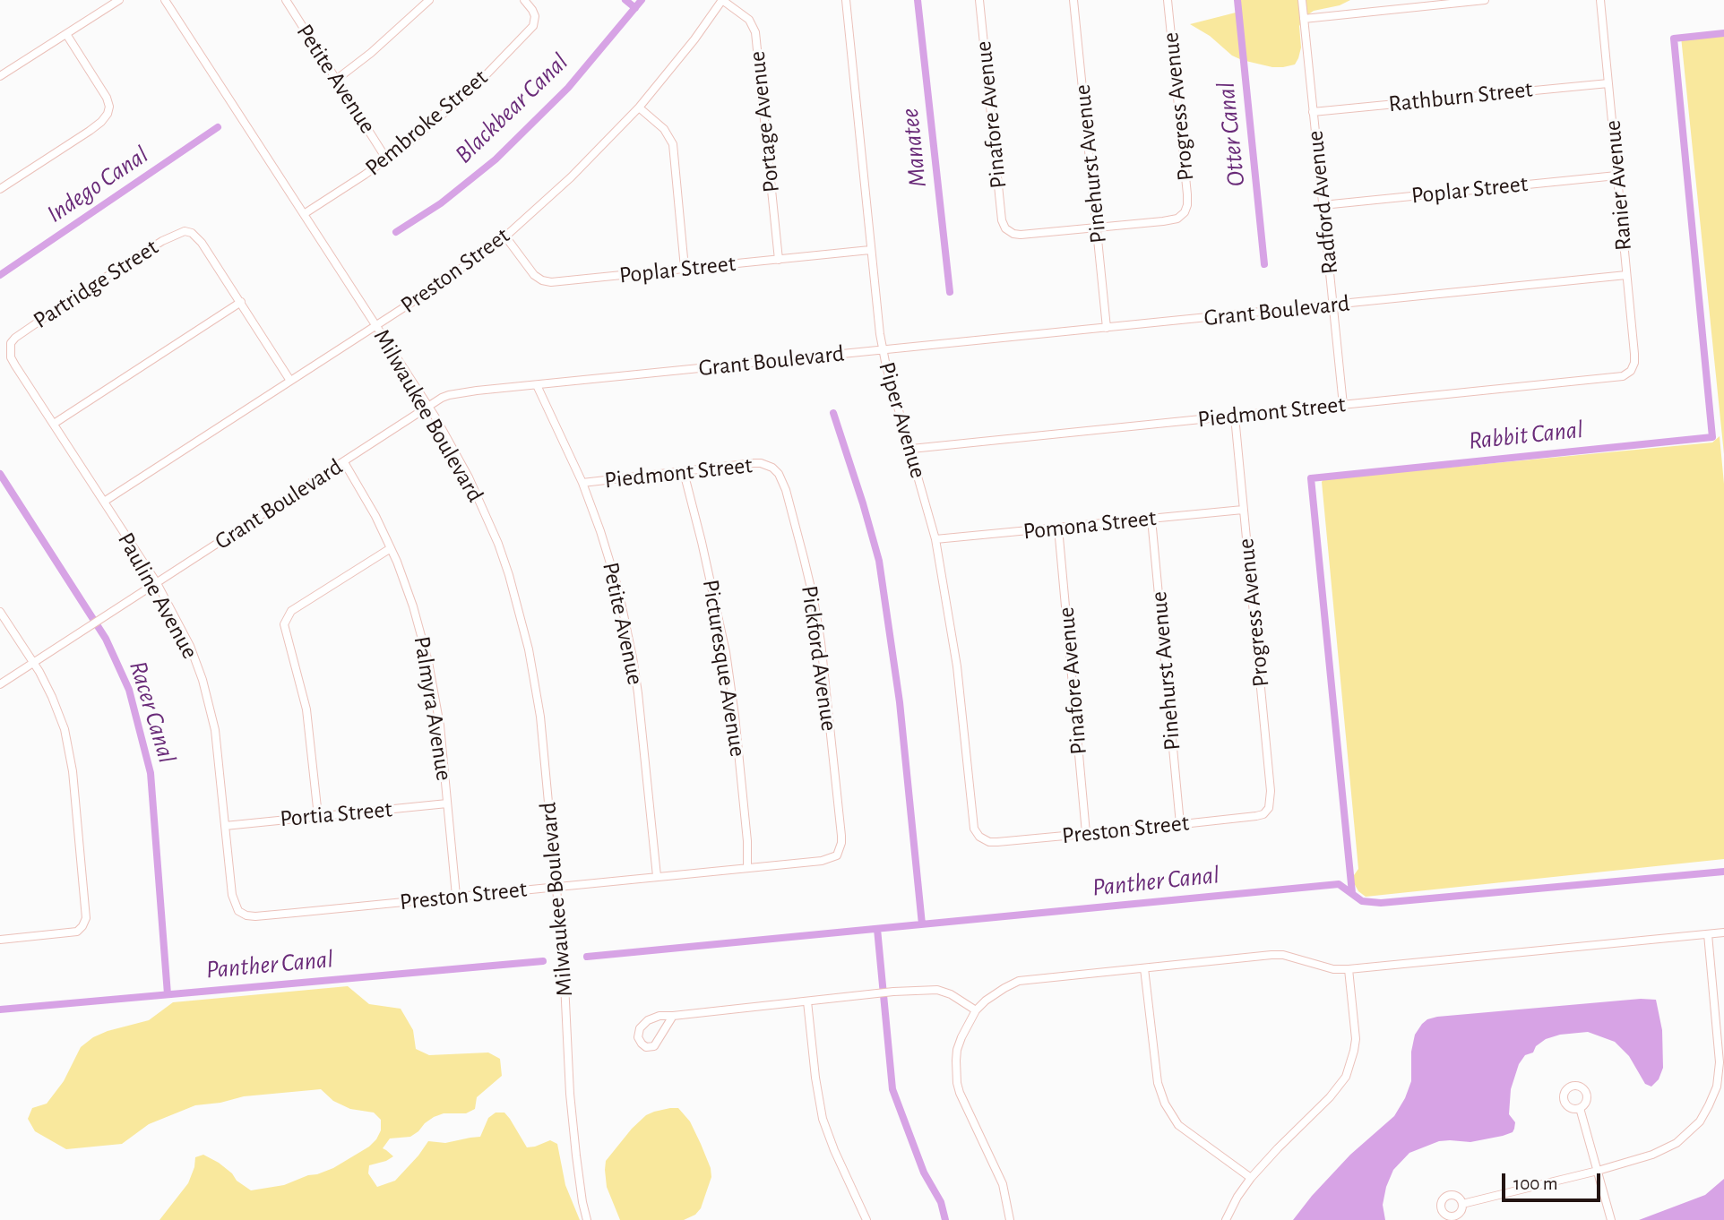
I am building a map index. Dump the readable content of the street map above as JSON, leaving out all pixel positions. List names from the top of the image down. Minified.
{"streets":{"street":["Petite Avenue","Rathburn Street","Progress Avenue","Pinafore Avenue","Portage Avenue","Pembroke Street","Pinehurst Avenue","Ranier Avenue","Poplar Street","Radford Avenue","Preston Street","Partridge Street","Grant Boulevard","Piedmont Street","Milwaukee Boulevard","Piper Avenue","Pomona Street","Pauline Avenue","Pickford Avenue","Picturesque Avenue","Palmyra Avenue","Portia Street"]},"crossings":[["Petite Avenue","Pembroke Street"],["Petite Avenue","Preston Street"],["Petite Avenue","Grant Boulevard"],["Petite Avenue","Piedmont Street"],["Rathburn Street","Ranier Avenue"],["Rathburn Street","Radford Avenue"],["Progress Avenue","Pinafore Avenue"],["Progress Avenue","Pinehurst Avenue"],["Progress Avenue","Preston Street"],["Progress Avenue","Piedmont Street"],["Progress Avenue","Pomona Street"],["Pinafore Avenue","Pinehurst Avenue"],["Pinafore Avenue","Preston Street"],["Pinafore Avenue","Pomona Street"],["Portage Avenue","Poplar Street"],["Portage Avenue","Preston Street"],["Pembroke Street","Milwaukee Boulevard"],["Pinehurst Avenue","Preston Street"],["Pinehurst Avenue","Grant Boulevard"],["Pinehurst Avenue","Pomona Street"],["Ranier Avenue","Poplar Street"],["Ranier Avenue","Grant Boulevard"],["Ranier Avenue","Piedmont Street"],["Poplar Street","Radford Avenue"],["Poplar Street","Preston Street"],["Poplar Street","Piper Avenue"],["Radford Avenue","Grant Boulevard"],["Radford Avenue","Piedmont Street"],["Preston Street","Milwaukee Boulevard"],["Preston Street","Piper Avenue"],["Preston Street","Pauline Avenue"],["Preston Street","Pickford Avenue"],["Preston Street","Picturesque Avenue"],["Preston Street","Palmyra Avenue"],["Partridge Street","Pauline Avenue"],["Grant Boulevard","Milwaukee Boulevard"],["Grant Boulevard","Piper Avenue"],["Grant Boulevard","Pauline Avenue"],["Grant Boulevard","Palmyra Avenue"],["Piedmont Street","Piper Avenue"],["Piedmont Street","Pickford Avenue"],["Piedmont Street","Picturesque Avenue"],["Piper Avenue","Pomona Street"],["Pauline Avenue","Portia Street"],["Palmyra Avenue","Portia Street"]],"water":["Blackbear Canal","Otter Canal","Manatee","Indego Canal","Rabbit Canal","Racer Canal","Panther Canal"],"scale_bar":"100 m"}
